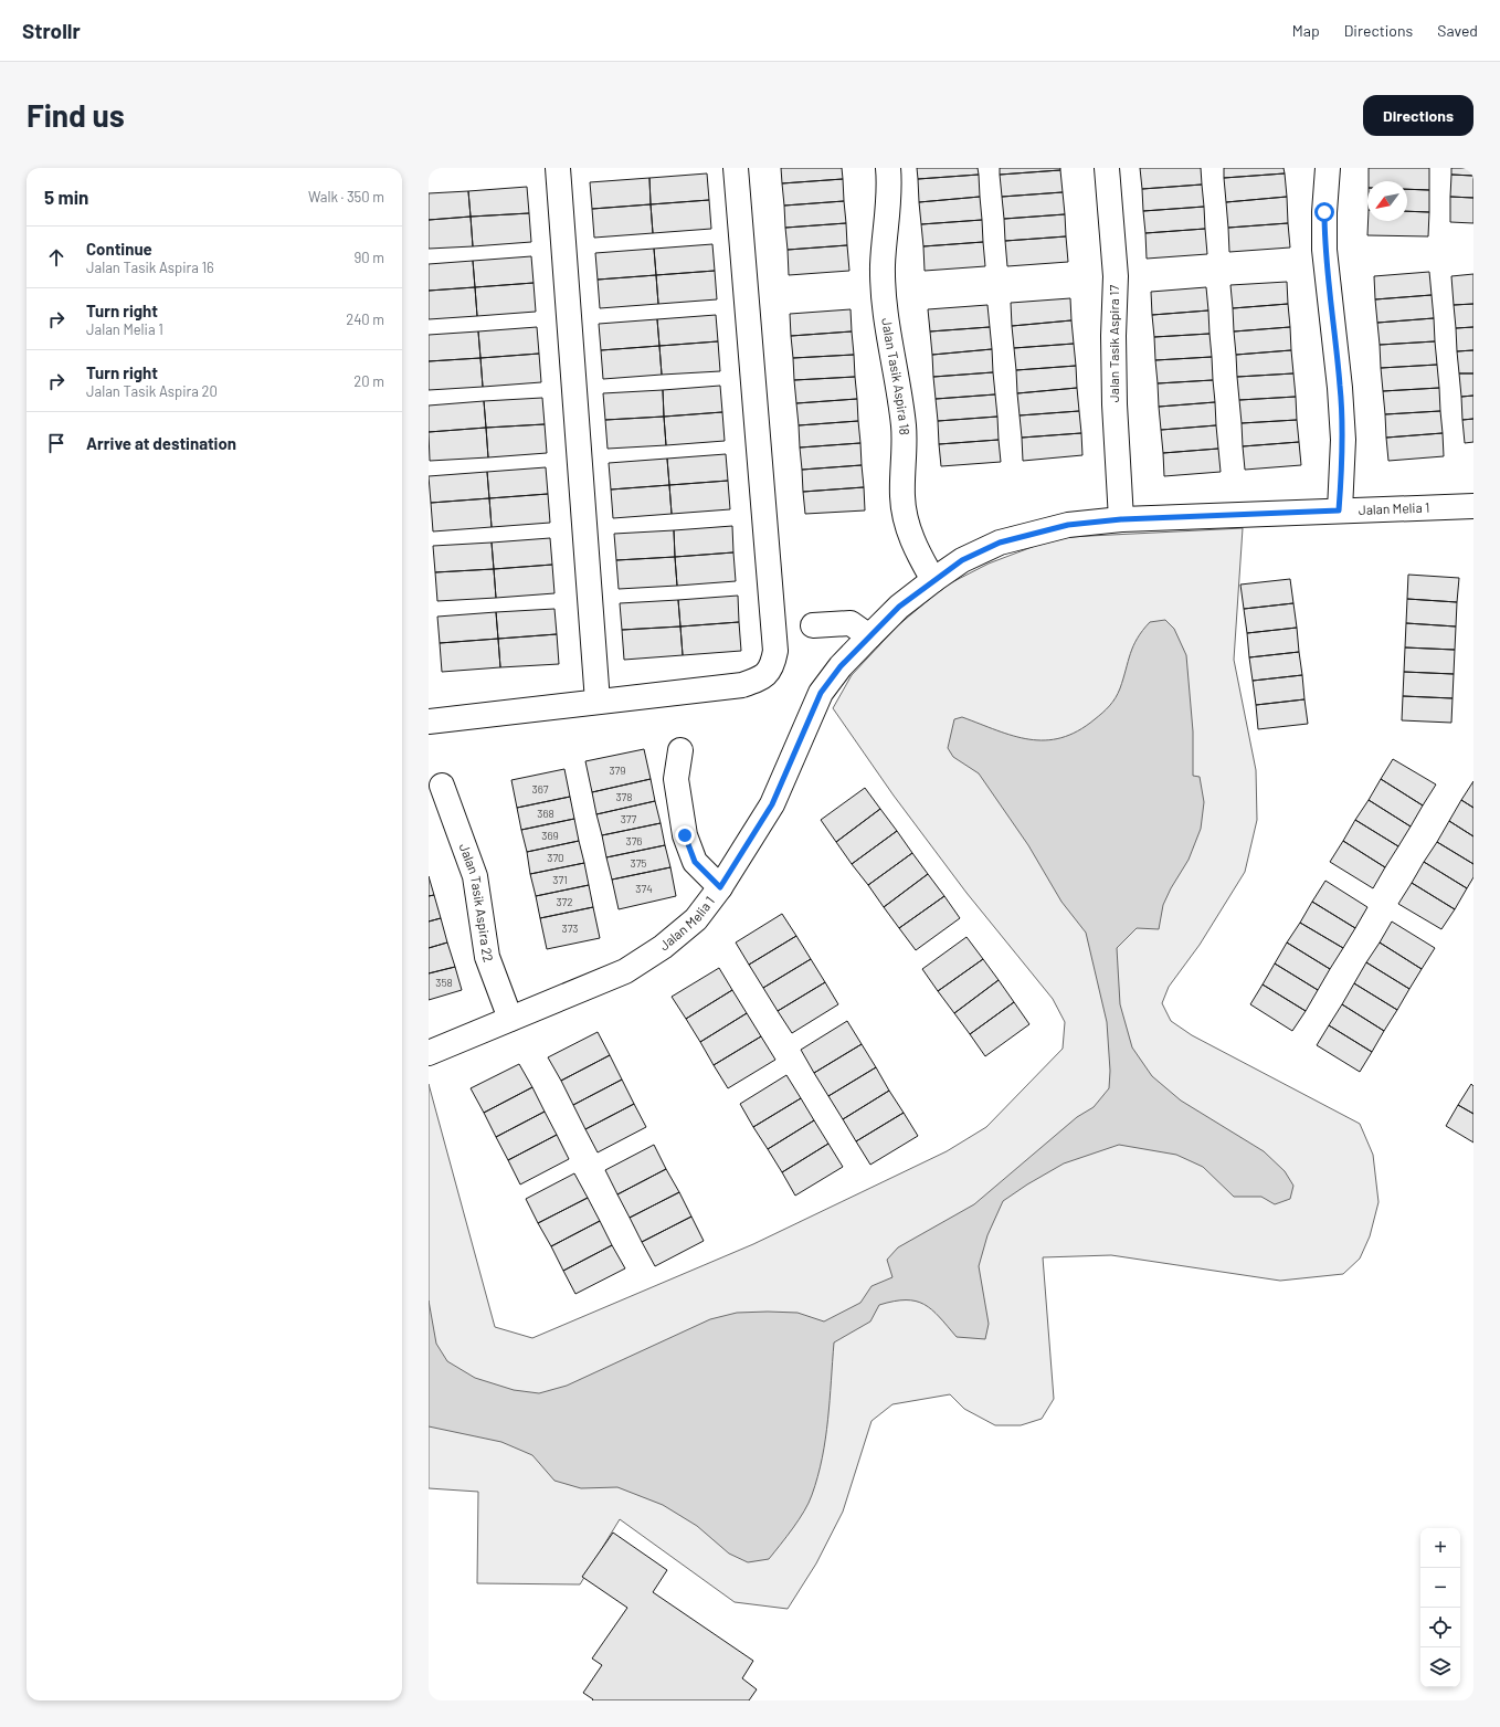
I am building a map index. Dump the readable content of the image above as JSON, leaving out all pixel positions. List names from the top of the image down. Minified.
{"streets":{"street":["Jalan Tasik Aspira 17","Jalan Tasik Aspira 18","Jalan Melia 1","Jalan Tasik Aspira 22"]},"crossings":[["Jalan Tasik Aspira 17","Jalan Melia 1"],["Jalan Tasik Aspira 18","Jalan Melia 1"],["Jalan Melia 1","Jalan Tasik Aspira 22"]],"house_numbers":["379","367","378","368","377","369","376","370","375","371","374","372","373","358"],"north":"bottom left","page":{"header":"Strollr","nav":["Map","Directions","Saved"],"buttons":"Directions","title":"Find us","heading":["5 min","Walk · 350 m"],"list":[["Continue","Jalan Tasik Aspira 16","90 m"],["Turn right","Jalan Melia 1","240 m"],["Turn right","Jalan Tasik Aspira 20","20 m"],"Arrive at destination"],"map_buttons":["+","−"]}}
